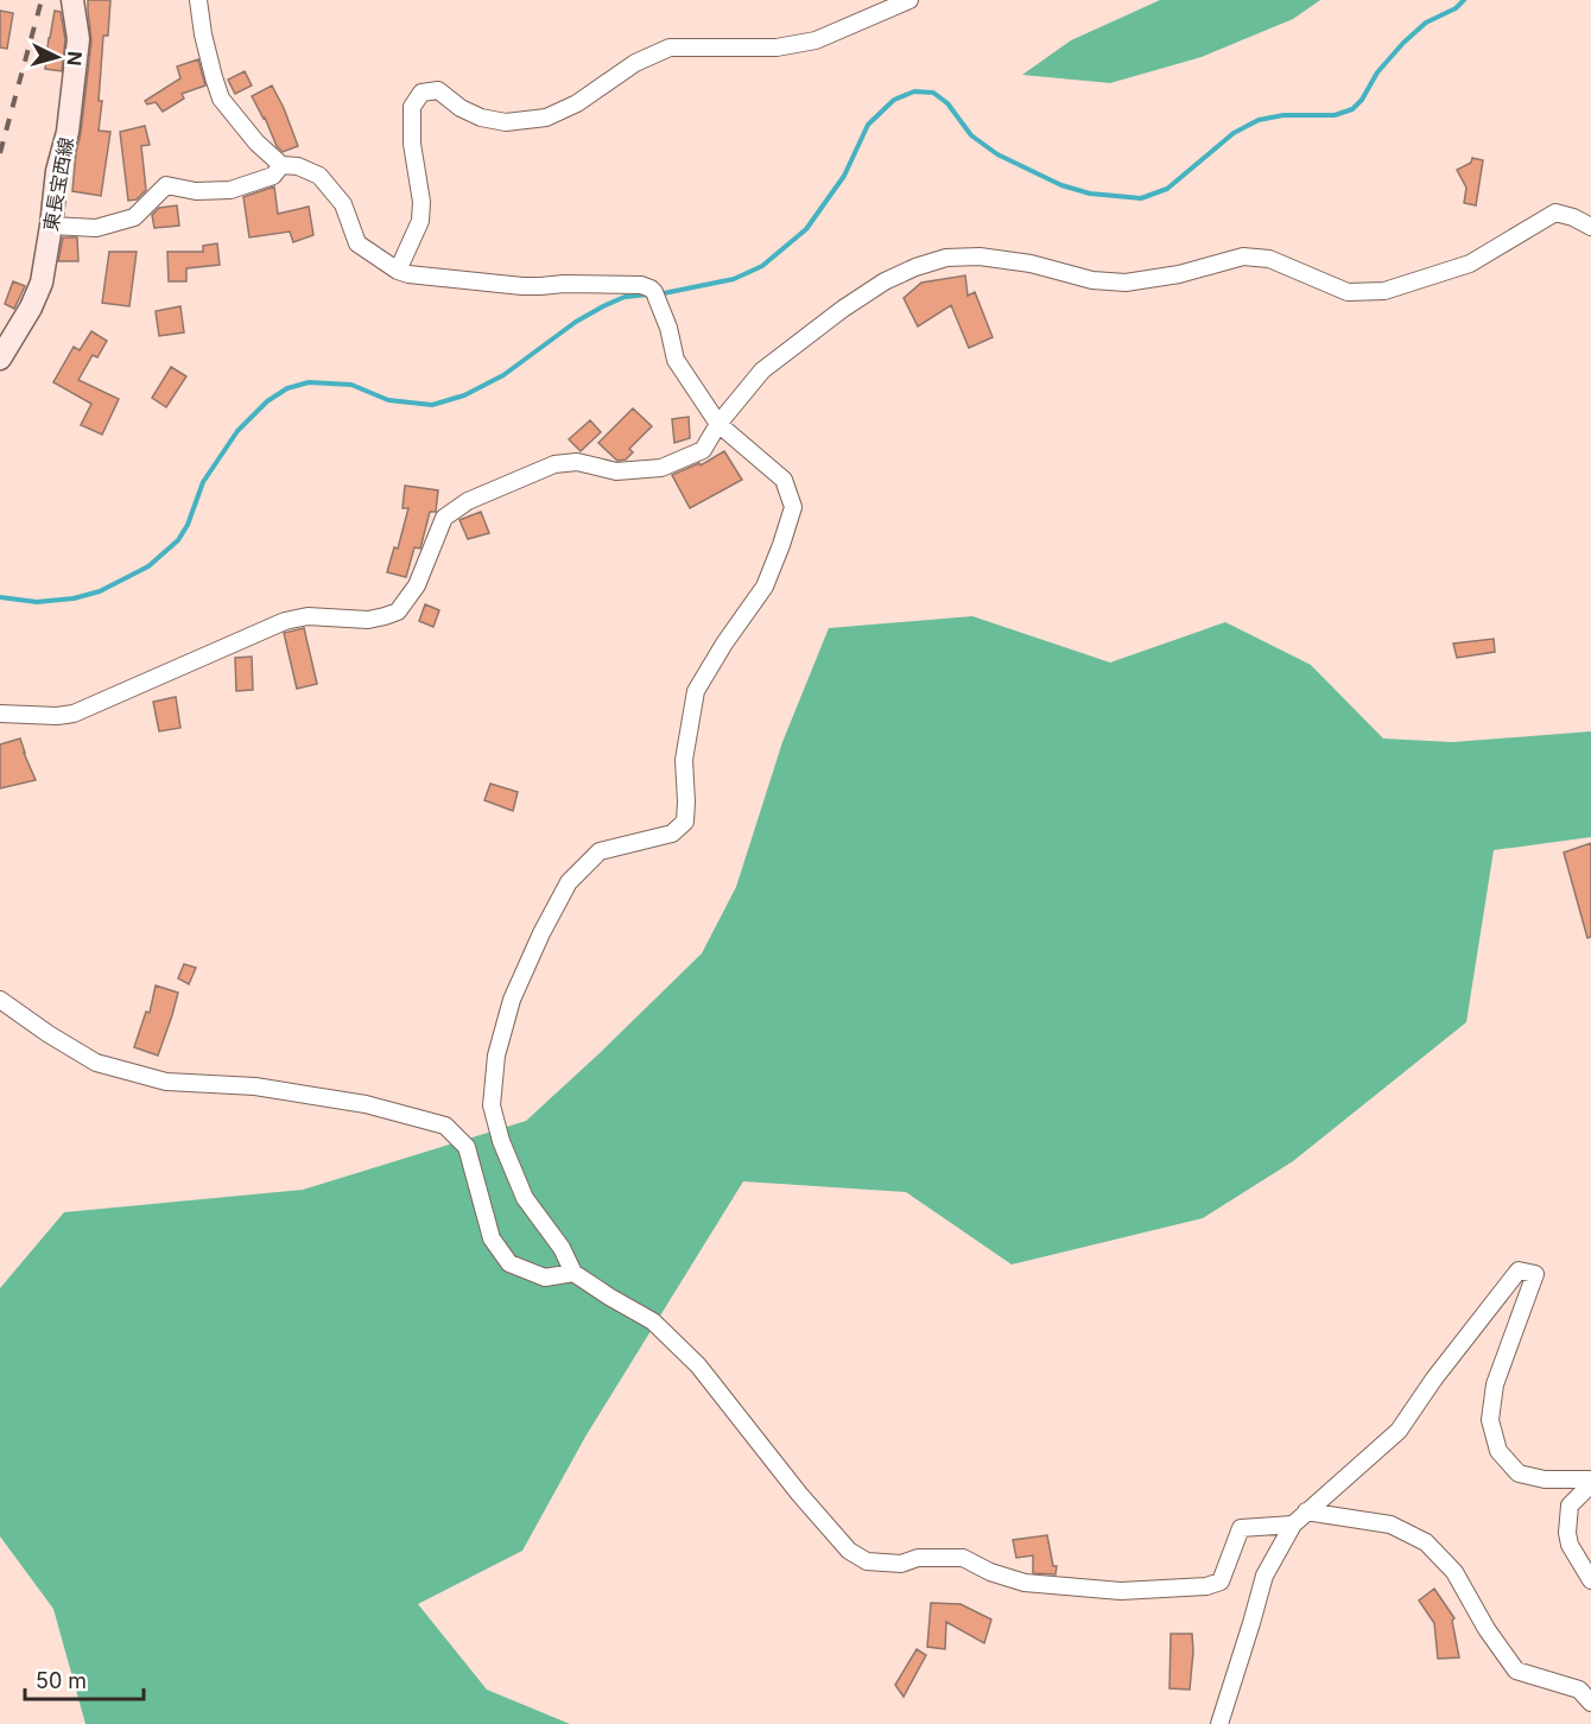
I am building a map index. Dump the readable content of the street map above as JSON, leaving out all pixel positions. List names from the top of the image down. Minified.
{"streets":{"main road":["東長宝西線"]},"scale_bar":"50 m","north":"right"}
